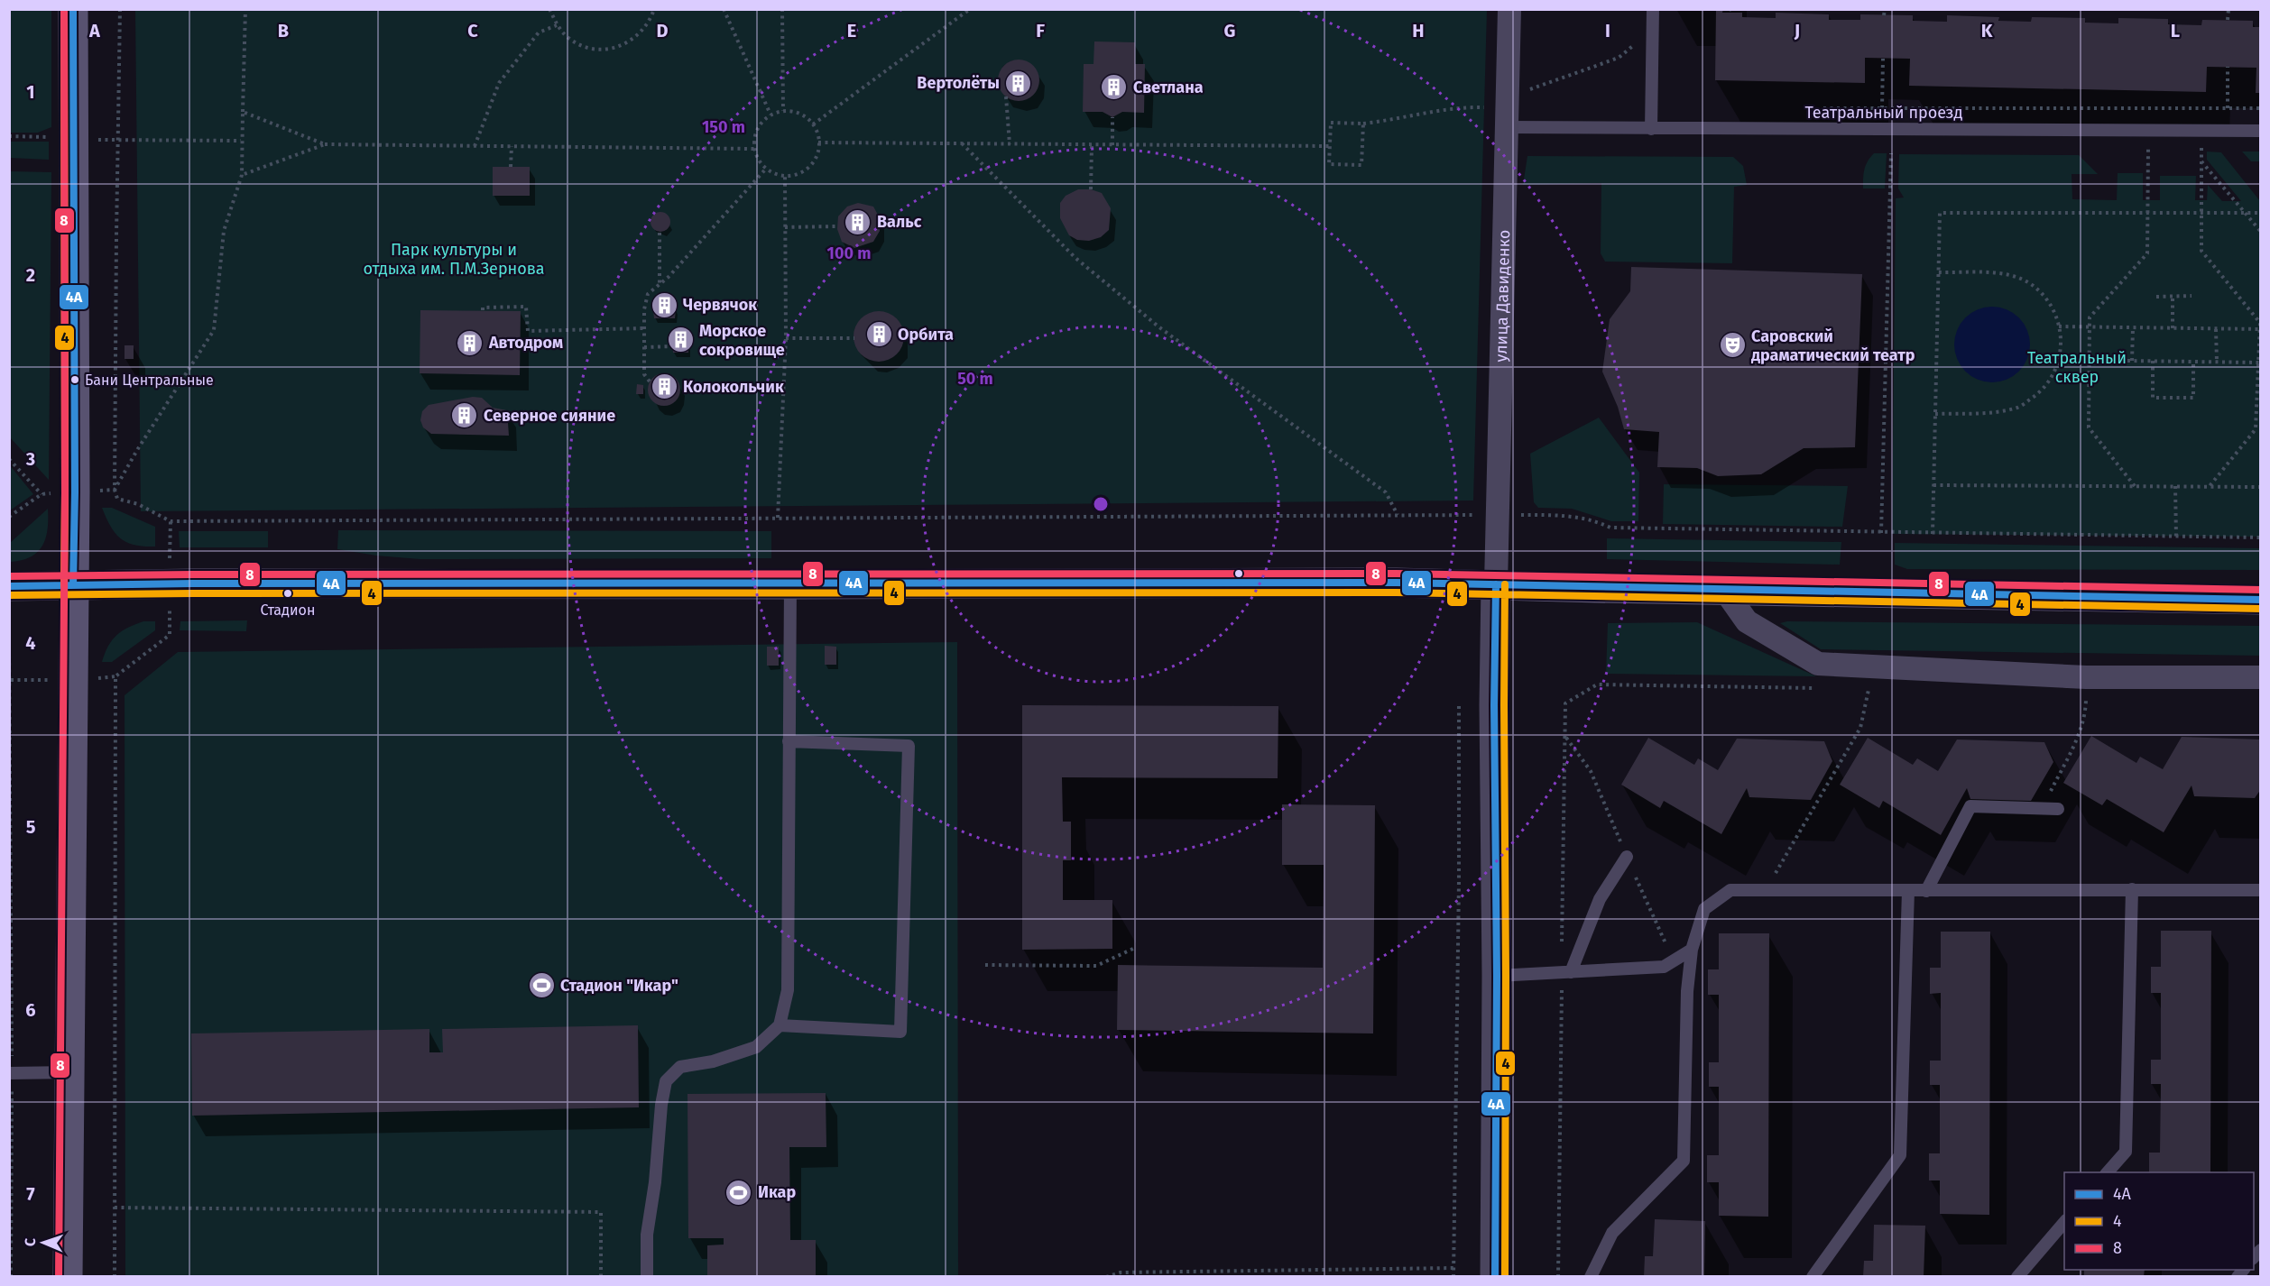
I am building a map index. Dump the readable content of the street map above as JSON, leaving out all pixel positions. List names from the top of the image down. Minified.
{"streets":{"street":["улица Давиденко"],"lane":["Театральный проезд"]},"crossings":[["Театральный проезд","улица Давиденко"]],"parks":["Парк культуры и отдыха им. П.М.Зернова","Театральный сквер"],"places":{"building":["Вертолёты","Светлана","Вальс","Червячок","Орбита","Морское сокровище","Автодром","Колокольчик","Северное сияние"],"theatre":["Саровский драматический театр"],"other":["Бани Центральные","Стадион"],"sports":["Стадион \"Икар\"","Икар"]},"lines":["transit line 4А","transit line 4","transit line 8"],"legend":["4А","4","8"],"north":"left","grid":{"columns":["A","B","C","D","E","F","G","H","I","J","K","L"],"rows":["1","2","3","4","5","6","7"]},"rings":["150 m","100 m","50 m"]}
